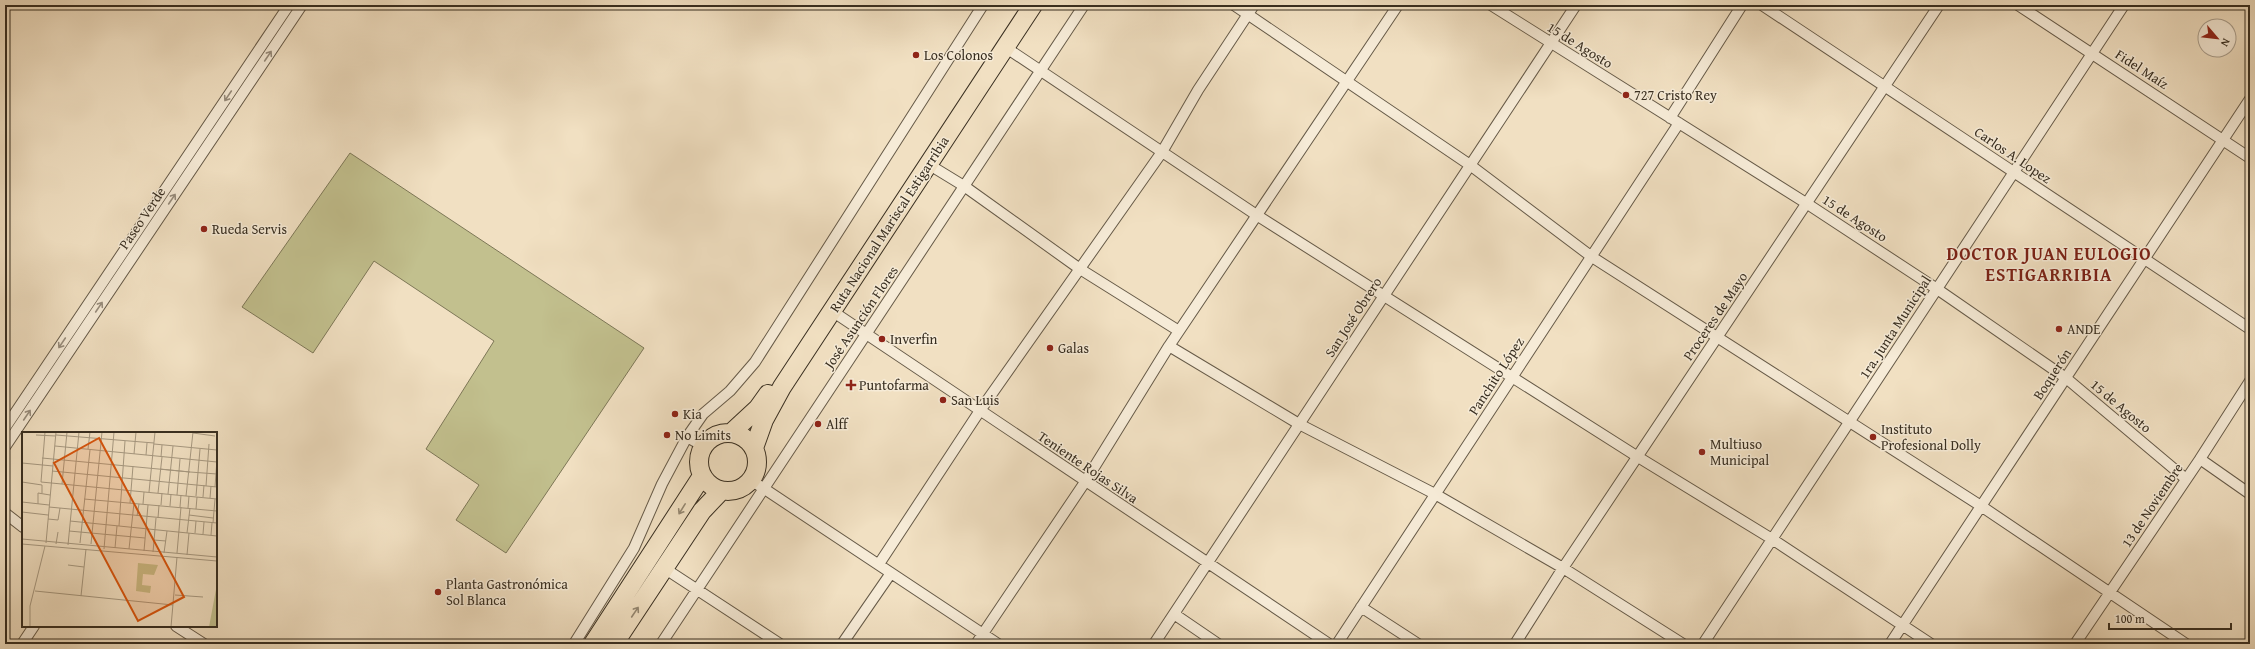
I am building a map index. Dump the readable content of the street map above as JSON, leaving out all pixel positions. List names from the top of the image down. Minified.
{"streets":{"highway":["Ruta Nacional Mariscal Estigarribia"],"street":["15 de Agosto","Fidel Maíz","Carlos A. Lopez","Paseo Verde","Proceres de Mayo","José Asunción Flores","San José Obrero","1ra. Junta Municipal","Boquerón","Panchito López","Teniente Rojas Silva","13 de Noviembre"]},"crossings":[["15 de Agosto","Proceres de Mayo"],["15 de Agosto","San José Obrero"],["15 de Agosto","1ra. Junta Municipal"],["15 de Agosto","Boquerón"],["15 de Agosto","Panchito López"],["15 de Agosto","13 de Noviembre"],["Fidel Maíz","1ra. Junta Municipal"],["Fidel Maíz","Boquerón"],["Carlos A. Lopez","Proceres de Mayo"],["Carlos A. Lopez","1ra. Junta Municipal"],["Carlos A. Lopez","Boquerón"],["Ruta Nacional Mariscal Estigarribia","José Asunción Flores"],["Ruta Nacional Mariscal Estigarribia","Teniente Rojas Silva"],["José Asunción Flores","Teniente Rojas Silva"],["San José Obrero","Teniente Rojas Silva"]],"districts":["DOCTOR JUAN EULOGIO ESTIGARRIBIA"],"places":{"other":["Los Colonos","727 Cristo Rey","Rueda Servis","ANDE","Inverfin","Galas","San Luis","Kia","Alff","No Limits","Instituto Profesional Dolly","Multiuso Municipal","Planta Gastronómica Sol Blanca"],"health":["Puntofarma"]},"scale_bar":"100 m","north":"bottom right"}
